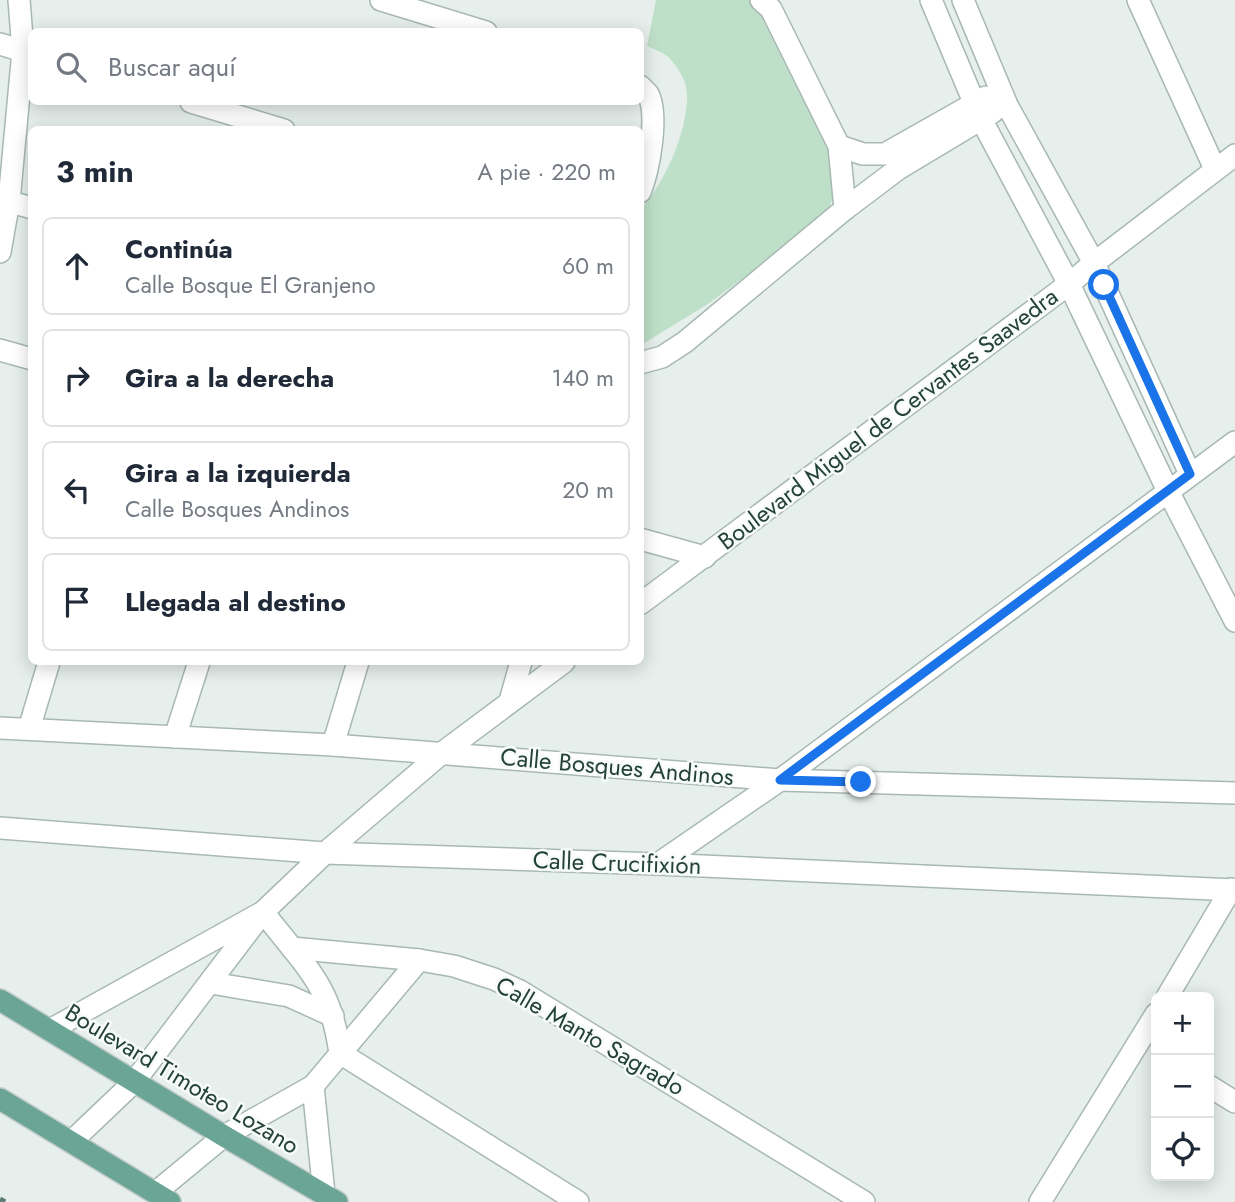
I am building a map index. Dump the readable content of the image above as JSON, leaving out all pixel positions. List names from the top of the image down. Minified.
{"streets":{"main road":["Boulevard Timoteo Lozano"],"street":["Boulevard Miguel de Cervantes Saavedra","Calle Bosques Andinos","Calle Crucifixión","Calle Manto Sagrado"]},"page":{"search":"Buscar aquí","heading":["3 min","A pie · 220 m"],"list":[["Continúa","Calle Bosque El Granjeno","60 m"],["Gira a la derecha","140 m"],["Gira a la izquierda","Calle Bosques Andinos","20 m"],"Llegada al destino"],"map_buttons":["+","−"]}}
